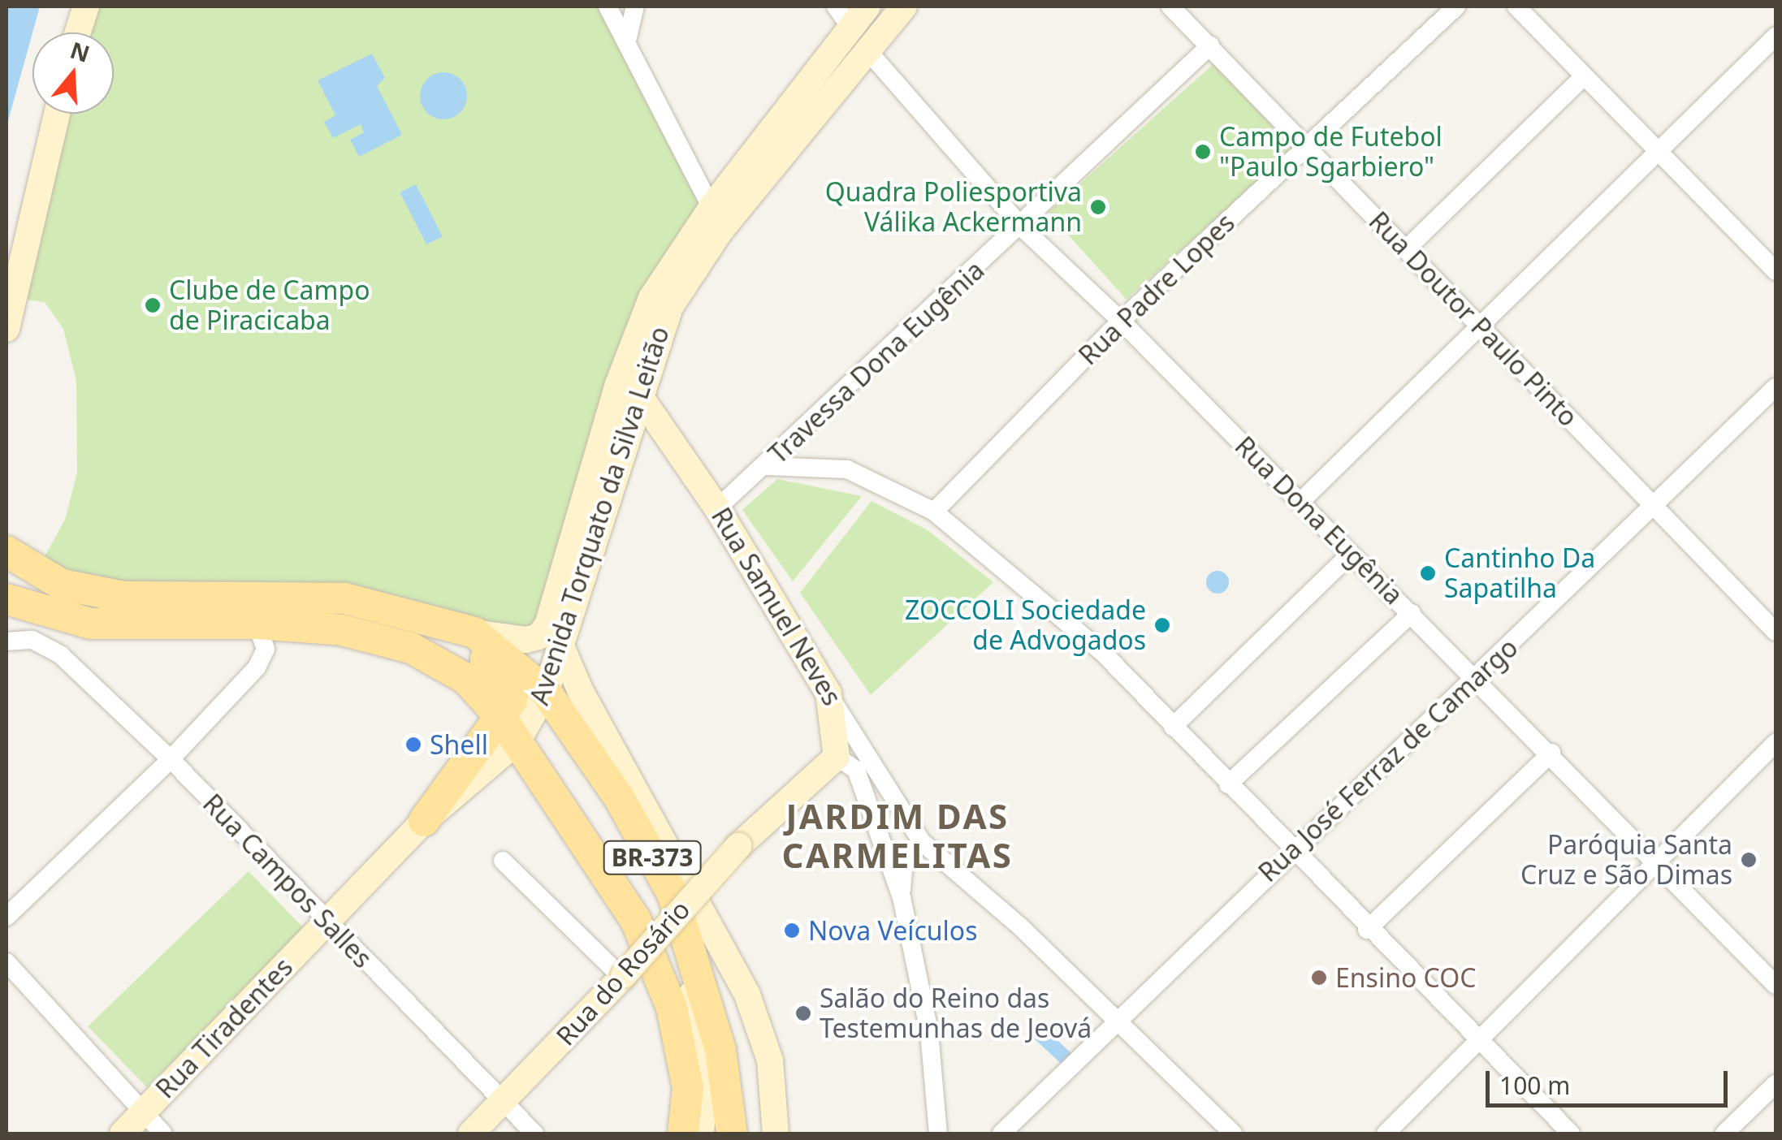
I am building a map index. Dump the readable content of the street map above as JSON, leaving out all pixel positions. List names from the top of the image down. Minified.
{"streets":{"main road":["BR-373"],"street":["Rua Padre Lopes","Rua Doutor Paulo Pinto","Travessa Dona Eugênia","Avenida Torquato da Silva Leitão","Rua Dona Eugênia","Rua Samuel Neves","Rua José Ferraz de Camargo","Rua Campos Salles","Rua do Rosário","Rua Tiradentes"]},"crossings":[["Rua Padre Lopes","Rua Doutor Paulo Pinto"],["Rua Padre Lopes","Rua Dona Eugênia"],["Rua Doutor Paulo Pinto","Travessa Dona Eugênia"],["Rua Doutor Paulo Pinto","Rua José Ferraz de Camargo"],["Travessa Dona Eugênia","Rua Dona Eugênia"],["Travessa Dona Eugênia","Rua Samuel Neves"],["Avenida Torquato da Silva Leitão","Rua Dona Eugênia"],["Avenida Torquato da Silva Leitão","Rua Samuel Neves"],["Avenida Torquato da Silva Leitão","BR-373"],["Rua Dona Eugênia","Rua José Ferraz de Camargo"],["Rua Samuel Neves","Rua José Ferraz de Camargo"],["Rua Campos Salles","Rua do Rosário"],["Rua Campos Salles","Rua Tiradentes"]],"districts":["JARDIM DAS CARMELITAS"],"places":["Campo de Futebol \"Paulo Sgarbiero\"","Quadra Poliesportiva Válika Ackermann","Clube de Campo de Piracicaba","Cantinho Da Sapatilha","ZOCCOLI Sociedade de Advogados","Shell","Paróquia Santa Cruz e São Dimas","Nova Veículos","Ensino COC","Salão do Reino das Testemunhas de Jeová"],"scale_bar":"100 m","north":"top"}
